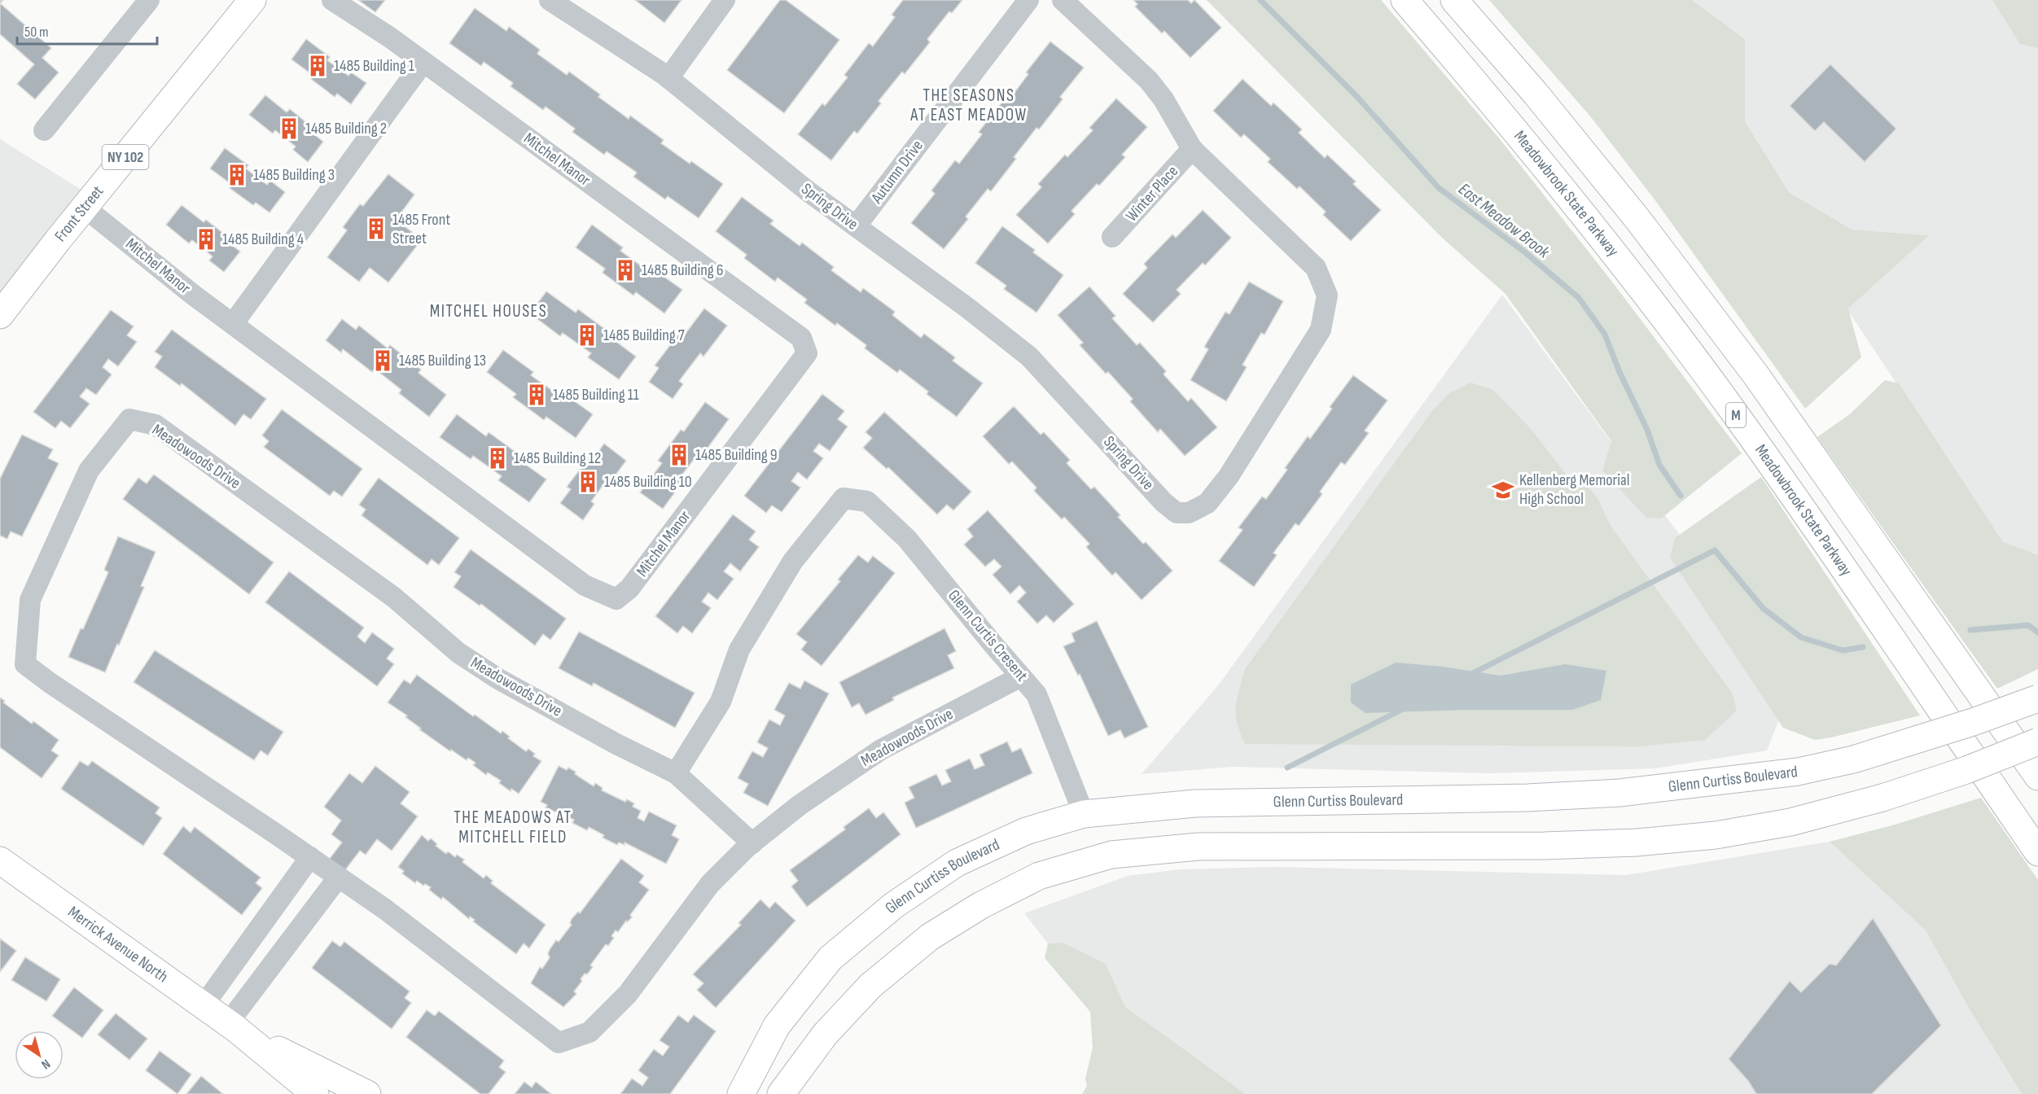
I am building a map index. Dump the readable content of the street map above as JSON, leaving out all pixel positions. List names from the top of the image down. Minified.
{"streets":{"main road":["NY 102","Meadowbrook State Parkway","Front Street","M","Glenn Curtiss Boulevard","Merrick Avenue North"],"street":["Mitchel Manor","Autumn Drive","Winter Place","Spring Drive","Meadowoods Drive","Glenn Curtis Cresent"]},"crossings":[["Mitchel Manor","Front Street"],["Autumn Drive","Spring Drive"],["Winter Place","Spring Drive"],["Meadowoods Drive","Glenn Curtis Cresent"],["Glenn Curtis Cresent","Glenn Curtiss Boulevard"]],"districts":["THE SEASONS AT EAST MEADOW","MITCHEL HOUSES","THE MEADOWS AT MITCHELL FIELD"],"water":["East Meadow Brook"],"places":{"building":["1485 Building 1","1485 Building 2","1485 Building 3","1485 Front Street","1485 Building 4","1485 Building 6","1485 Building 7","1485 Building 13","1485 Building 11","1485 Building 9","1485 Building 12","1485 Building 10"],"school or university":["Kellenberg Memorial High School"]},"scale_bar":"50 m","north":"bottom right"}
